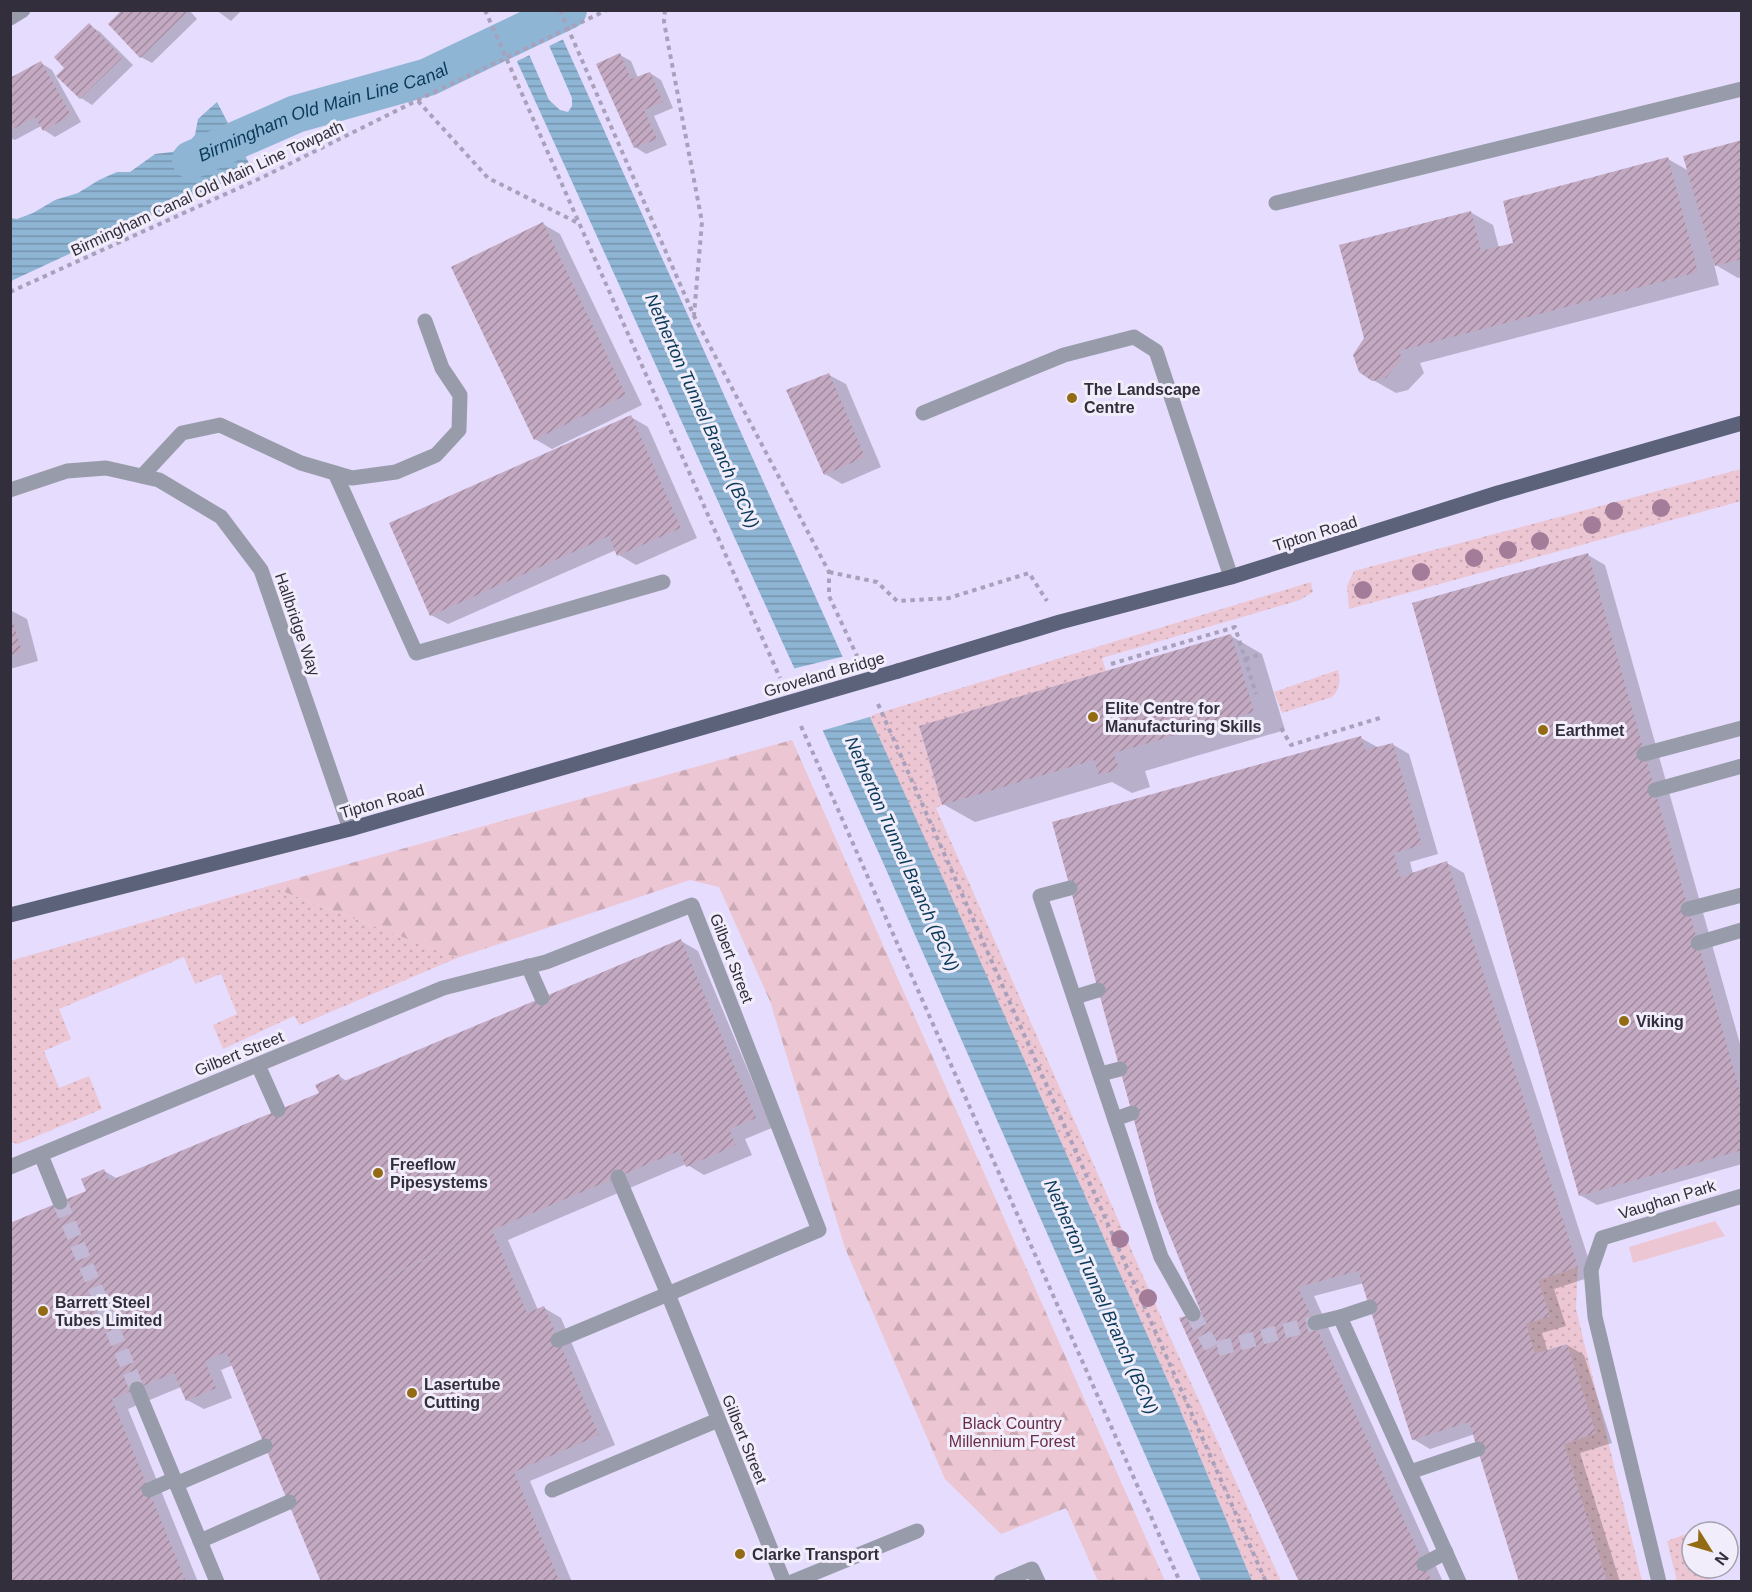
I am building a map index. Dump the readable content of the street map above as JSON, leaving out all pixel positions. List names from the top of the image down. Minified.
{"streets":{"main road":["Tipton Road","Groveland Bridge"],"street":["Hallbridge Way","Gilbert Street","Vaughan Park"],"path":["Birmingham Canal Old Main Line Towpath"]},"crossings":[["Tipton Road","Hallbridge Way"],["Tipton Road","Groveland Bridge"]],"water":["Birmingham Old Main Line Canal","Netherton Tunnel Branch (BCN)"],"parks":["Black Country Millennium Forest"],"places":["The Landscape Centre","Elite Centre for Manufacturing Skills","Earthmet","Viking","Freeflow Pipesystems","Barrett Steel Tubes Limited","Lasertube Cutting","Clarke Transport"],"north":"bottom right"}
